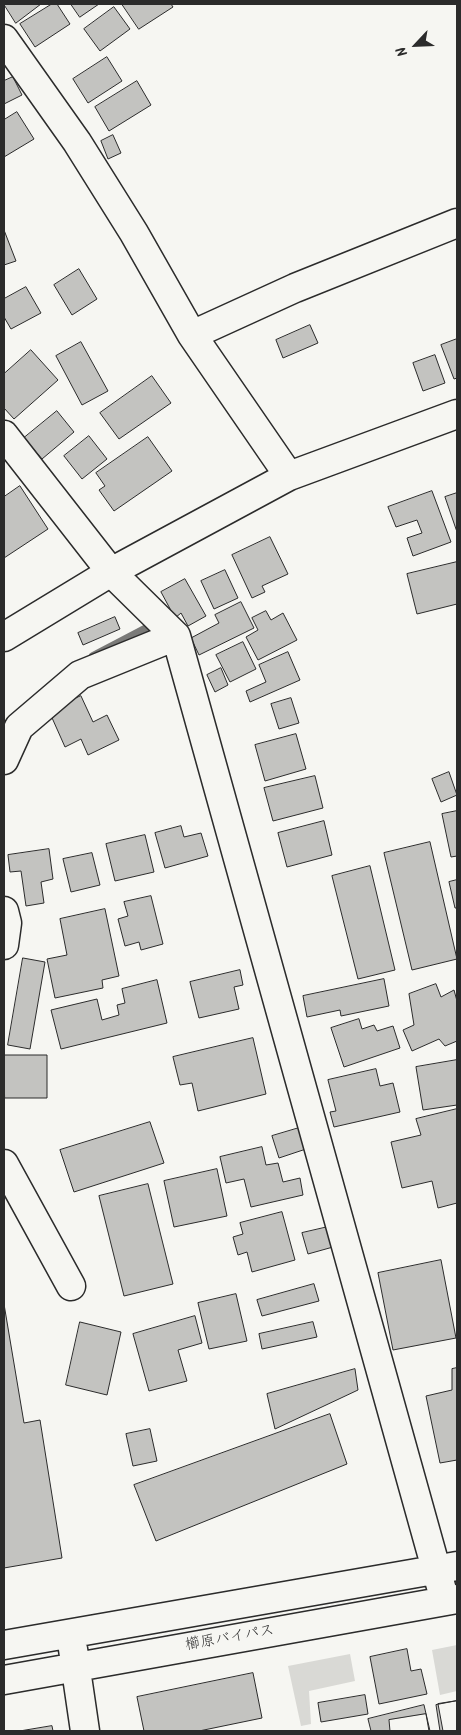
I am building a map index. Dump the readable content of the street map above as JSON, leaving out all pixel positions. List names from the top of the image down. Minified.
{"streets":{"street":["櫛原バイパス"]},"north":"bottom left"}
